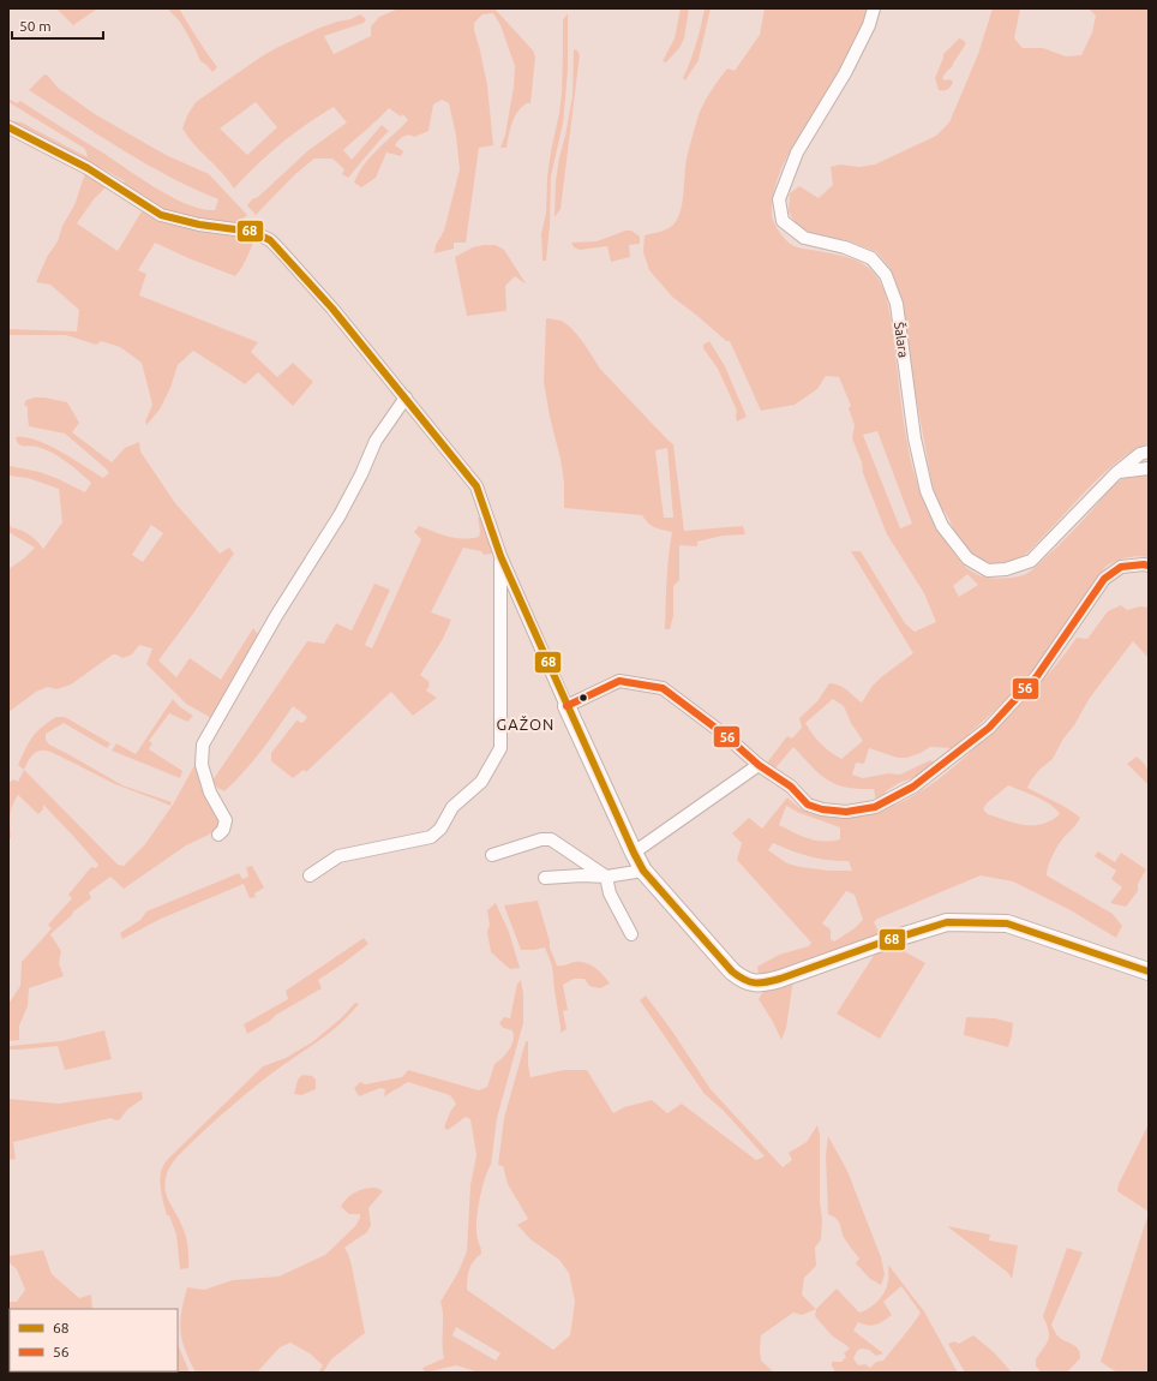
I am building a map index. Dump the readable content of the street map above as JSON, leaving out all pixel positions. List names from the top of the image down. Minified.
{"streets":{"street":["Šalara"]},"districts":["GAŽON"],"lines":["transit line 68","transit line 56"],"legend":["68","56"],"scale_bar":"50 m"}
